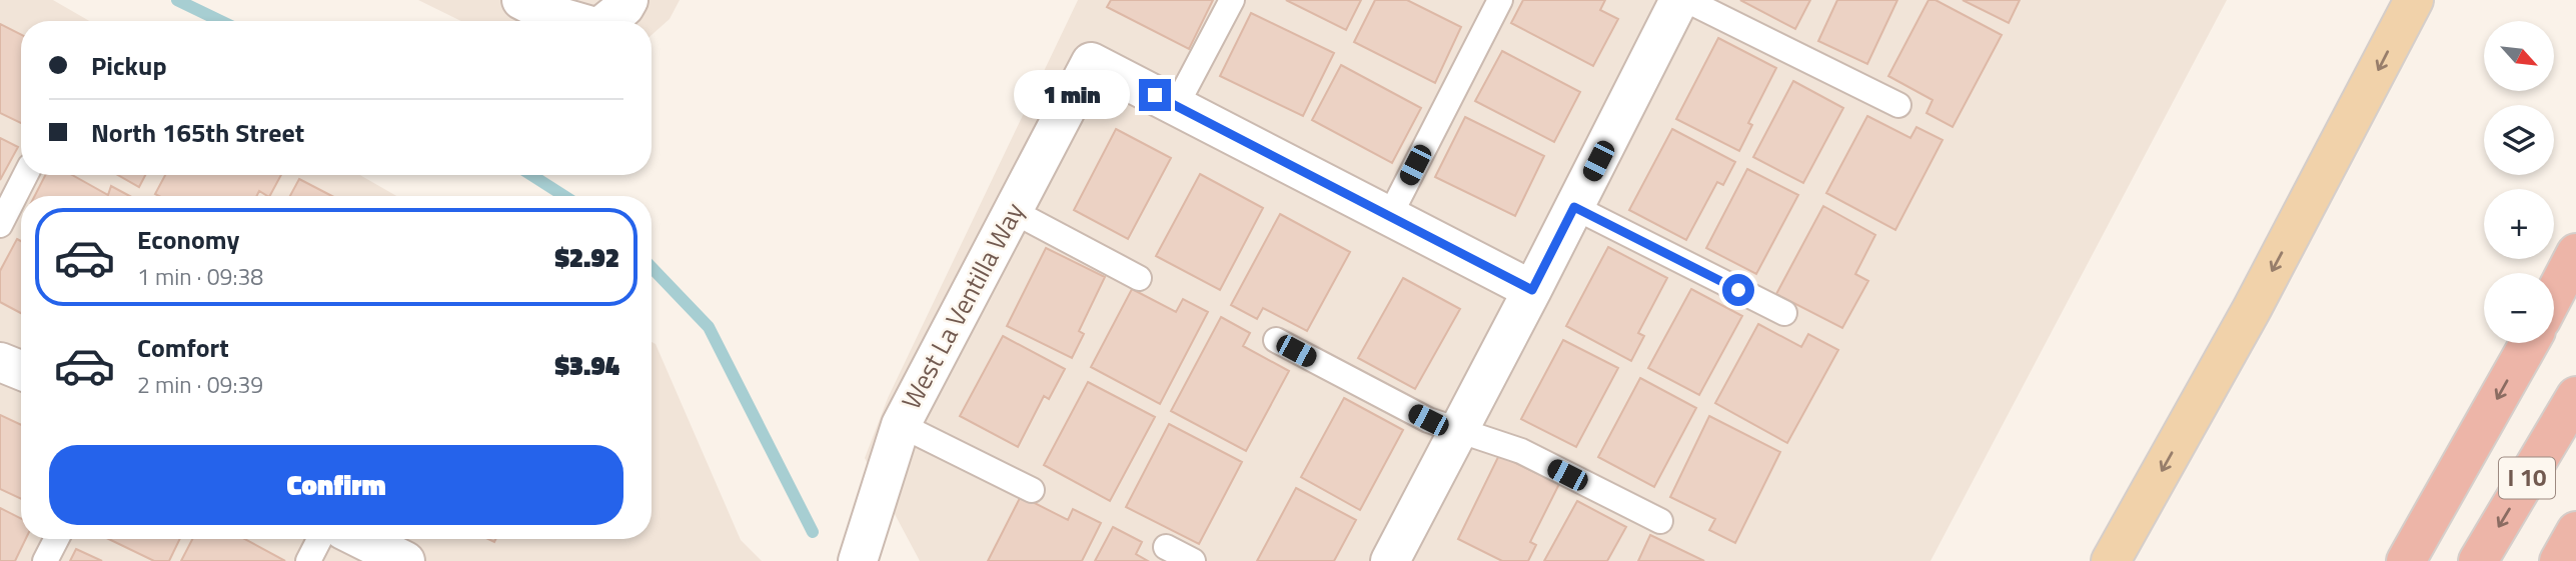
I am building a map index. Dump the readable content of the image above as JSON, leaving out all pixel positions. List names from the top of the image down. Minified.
{"streets":{"highway":["I 10"],"street":["West La Ventilla Way"]},"north":"bottom right","page":{"map_buttons":["+","−"],"banner":["Pickup","North 165th Street"],"bubble":"1 min","list":[{"name":"Economy","note":"1 min · 09:38","value":"$2.92"},{"name":"Comfort","note":"2 min · 09:39","value":"$3.94"}],"buttons":"Confirm"}}
